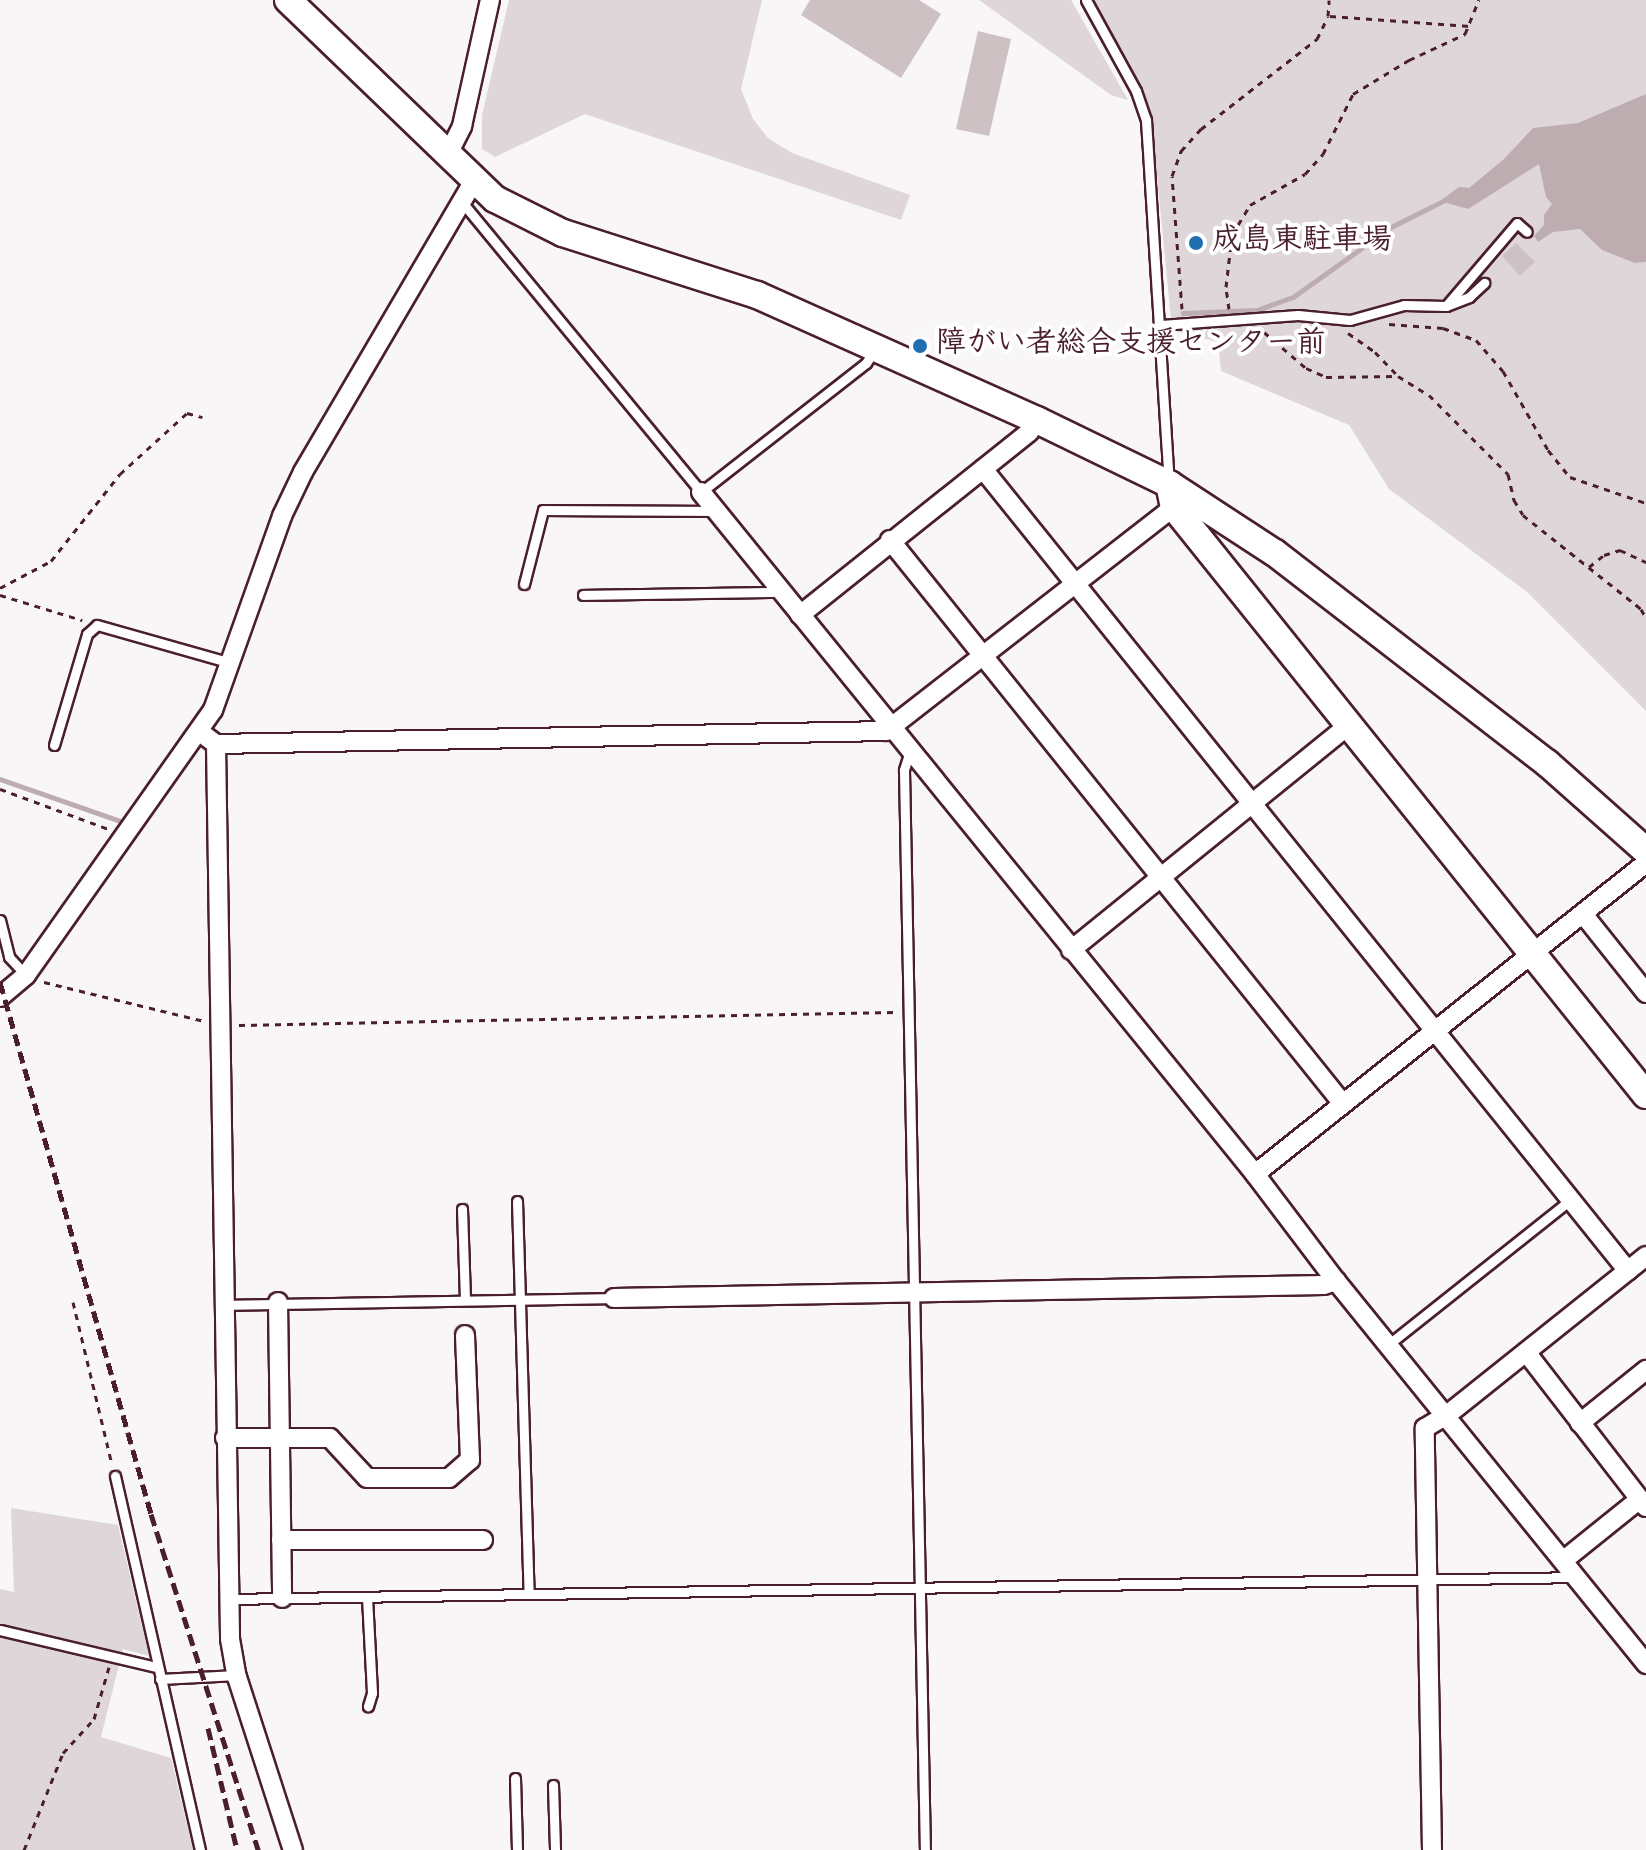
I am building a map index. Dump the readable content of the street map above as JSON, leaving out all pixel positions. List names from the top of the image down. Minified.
{"places":["成島東駐車場","障がい者総合支援センター前"]}
